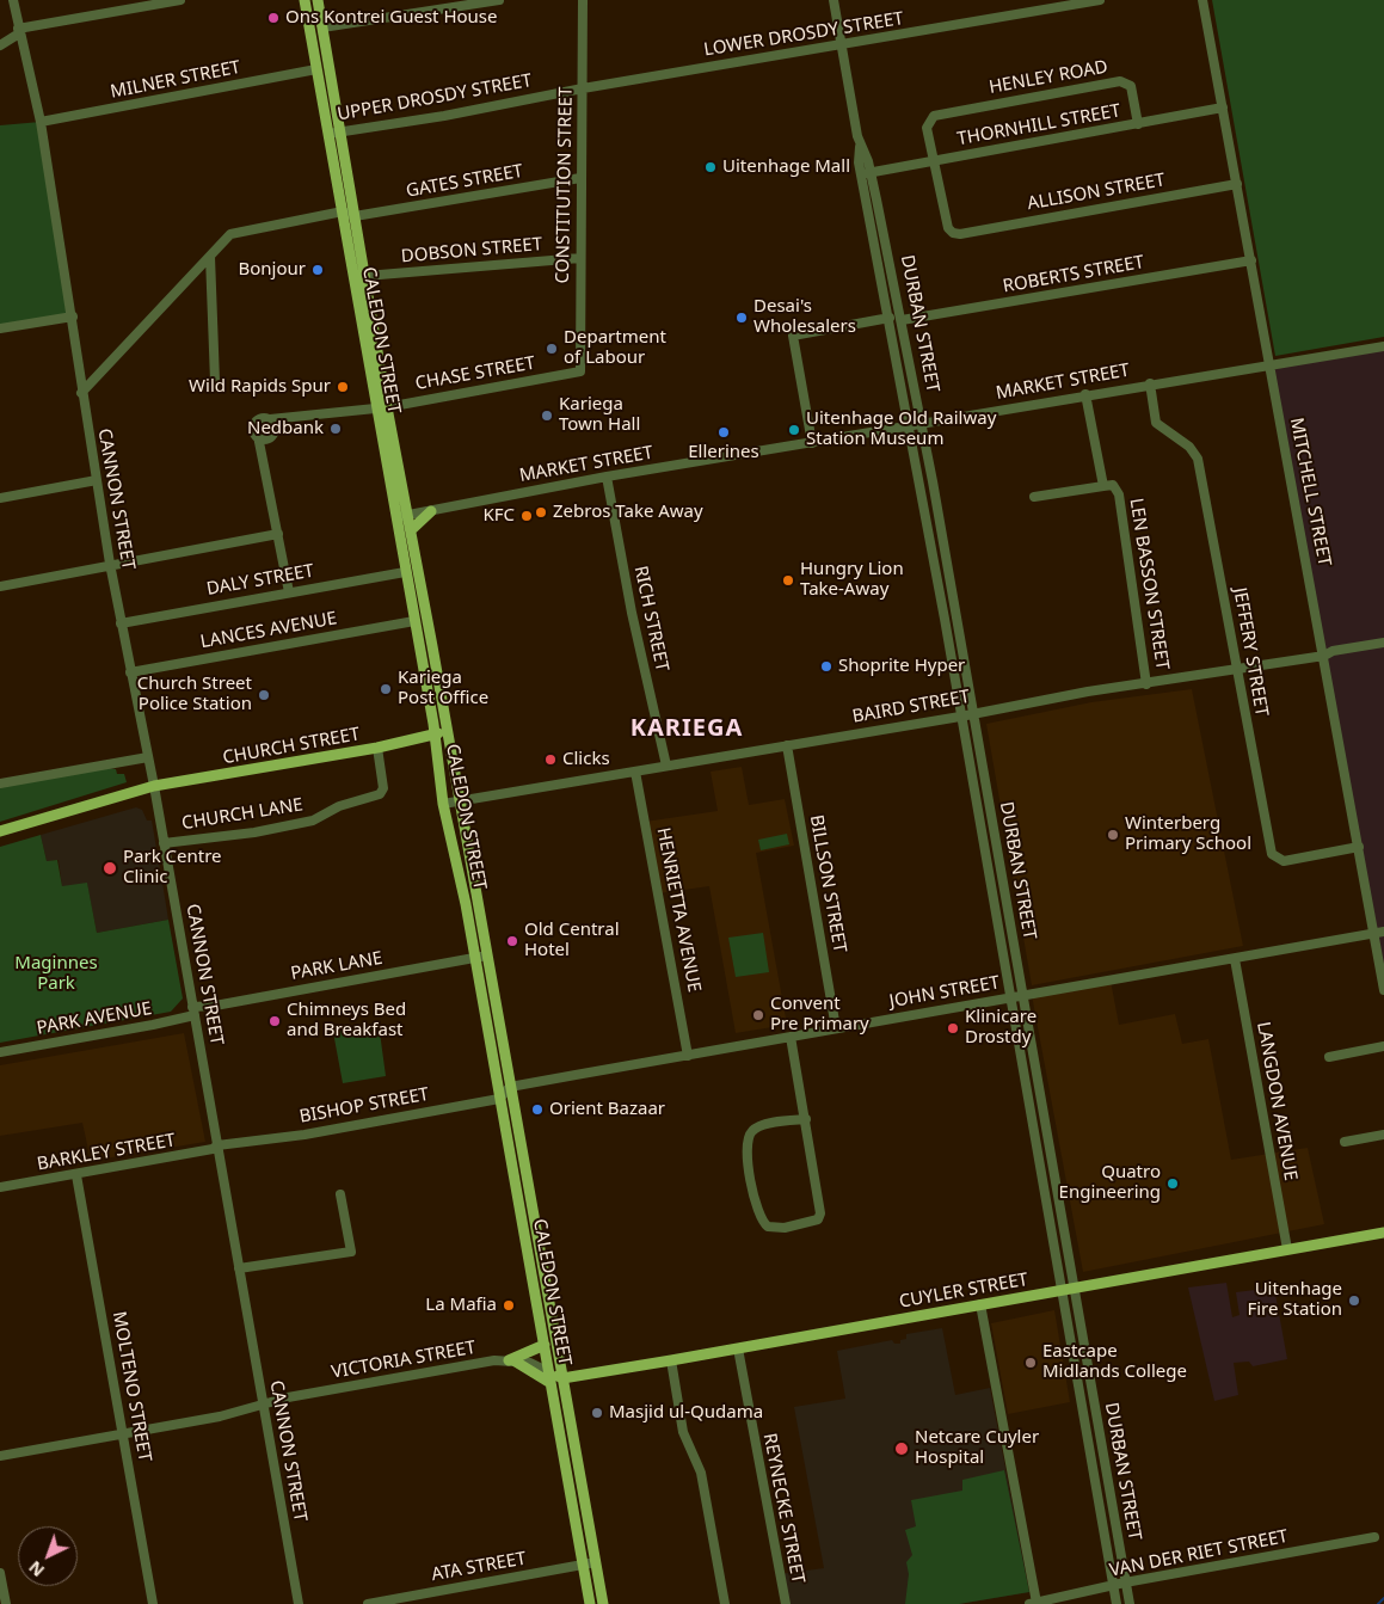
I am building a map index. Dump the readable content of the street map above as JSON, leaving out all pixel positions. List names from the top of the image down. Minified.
{"streets":{"main road":["CALEDON STREET","CHURCH STREET","CUYLER STREET"],"street":["LOWER DROSDY STREET","HENLEY ROAD","MILNER STREET","UPPER DROSDY STREET","THORNHILL STREET","GATES STREET","CONSTITUTION STREET","ALLISON STREET","DOBSON STREET","ROBERTS STREET","DURBAN STREET","CHASE STREET","MARKET STREET","MITCHELL STREET","CANNON STREET","DALY STREET","LEN BASSON STREET","RICH STREET","LANCES AVENUE","JEFFERY STREET","BAIRD STREET","CHURCH LANE","BILLSON STREET","HENRIETTA AVENUE","PARK LANE","JOHN STREET","PARK AVENUE","LANGDON AVENUE","BISHOP STREET","BARKLEY STREET","VICTORIA STREET","MOLTENO STREET","REYNECKE STREET","VAN DER RIET STREET","ATA STREET"]},"crossings":[["LOWER DROSDY STREET","UPPER DROSDY STREET"],["LOWER DROSDY STREET","CONSTITUTION STREET"],["LOWER DROSDY STREET","DURBAN STREET"],["HENLEY ROAD","THORNHILL STREET"],["HENLEY ROAD","ALLISON STREET"],["MILNER STREET","CALEDON STREET"],["MILNER STREET","CANNON STREET"],["UPPER DROSDY STREET","CONSTITUTION STREET"],["UPPER DROSDY STREET","CALEDON STREET"],["THORNHILL STREET","ALLISON STREET"],["THORNHILL STREET","DURBAN STREET"],["THORNHILL STREET","MITCHELL STREET"],["GATES STREET","CONSTITUTION STREET"],["GATES STREET","CALEDON STREET"],["CONSTITUTION STREET","DOBSON STREET"],["CONSTITUTION STREET","CHASE STREET"],["ALLISON STREET","MITCHELL STREET"],["DOBSON STREET","CALEDON STREET"],["ROBERTS STREET","DURBAN STREET"],["ROBERTS STREET","MITCHELL STREET"],["DURBAN STREET","MARKET STREET"],["DURBAN STREET","BAIRD STREET"],["DURBAN STREET","JOHN STREET"],["DURBAN STREET","CUYLER STREET"],["DURBAN STREET","VAN DER RIET STREET"],["CALEDON STREET","CHASE STREET"],["CALEDON STREET","MARKET STREET"],["CALEDON STREET","DALY STREET"],["CALEDON STREET","LANCES AVENUE"],["CALEDON STREET","BAIRD STREET"],["CALEDON STREET","CHURCH STREET"],["CALEDON STREET","PARK LANE"],["CALEDON STREET","JOHN STREET"],["CALEDON STREET","BISHOP STREET"],["CALEDON STREET","CUYLER STREET"],["CALEDON STREET","ATA STREET"],["MARKET STREET","MITCHELL STREET"],["MARKET STREET","LEN BASSON STREET"],["MARKET STREET","RICH STREET"],["MARKET STREET","JEFFERY STREET"],["MITCHELL STREET","JEFFERY STREET"],["MITCHELL STREET","BAIRD STREET"],["MITCHELL STREET","JOHN STREET"],["CANNON STREET","DALY STREET"],["CANNON STREET","LANCES AVENUE"],["CANNON STREET","CHURCH STREET"],["CANNON STREET","CHURCH LANE"],["CANNON STREET","PARK LANE"],["CANNON STREET","PARK AVENUE"],["CANNON STREET","BISHOP STREET"],["CANNON STREET","BARKLEY STREET"],["CANNON STREET","VICTORIA STREET"],["LEN BASSON STREET","BAIRD STREET"],["RICH STREET","BAIRD STREET"],["JEFFERY STREET","BAIRD STREET"],["BAIRD STREET","BILLSON STREET"],["BAIRD STREET","HENRIETTA AVENUE"],["CHURCH STREET","CHURCH LANE"],["BILLSON STREET","JOHN STREET"],["HENRIETTA AVENUE","JOHN STREET"],["PARK LANE","PARK AVENUE"],["JOHN STREET","LANGDON AVENUE"],["LANGDON AVENUE","CUYLER STREET"],["BISHOP STREET","BARKLEY STREET"],["BARKLEY STREET","MOLTENO STREET"],["CUYLER STREET","REYNECKE STREET"],["VICTORIA STREET","MOLTENO STREET"]],"districts":["KARIEGA"],"parks":["Maginnes Park"],"places":["Ons Kontrei Guest House","Uitenhage Mall","Bonjour","Desai's Wholesalers","Department of Labour","Wild Rapids Spur","Kariega Town Hall","Nedbank","Uitenhage Old Railway Station Museum","Ellerines","Zebros Take Away","KFC","Hungry Lion Take-Away","Shoprite Hyper","Kariega Post Office","Church Street Police Station","Clicks","Winterberg Primary School","Park Centre Clinic","Old Central Hotel","Convent Pre Primary","Chimneys Bed and Breakfast","Klinicare Drostdy","Orient Bazaar","Quatro Engineering","Uitenhage Fire Station","La Mafia","Eastcape Midlands College","Masjid ul-Qudama","Netcare Cuyler Hospital"],"north":"bottom left"}
